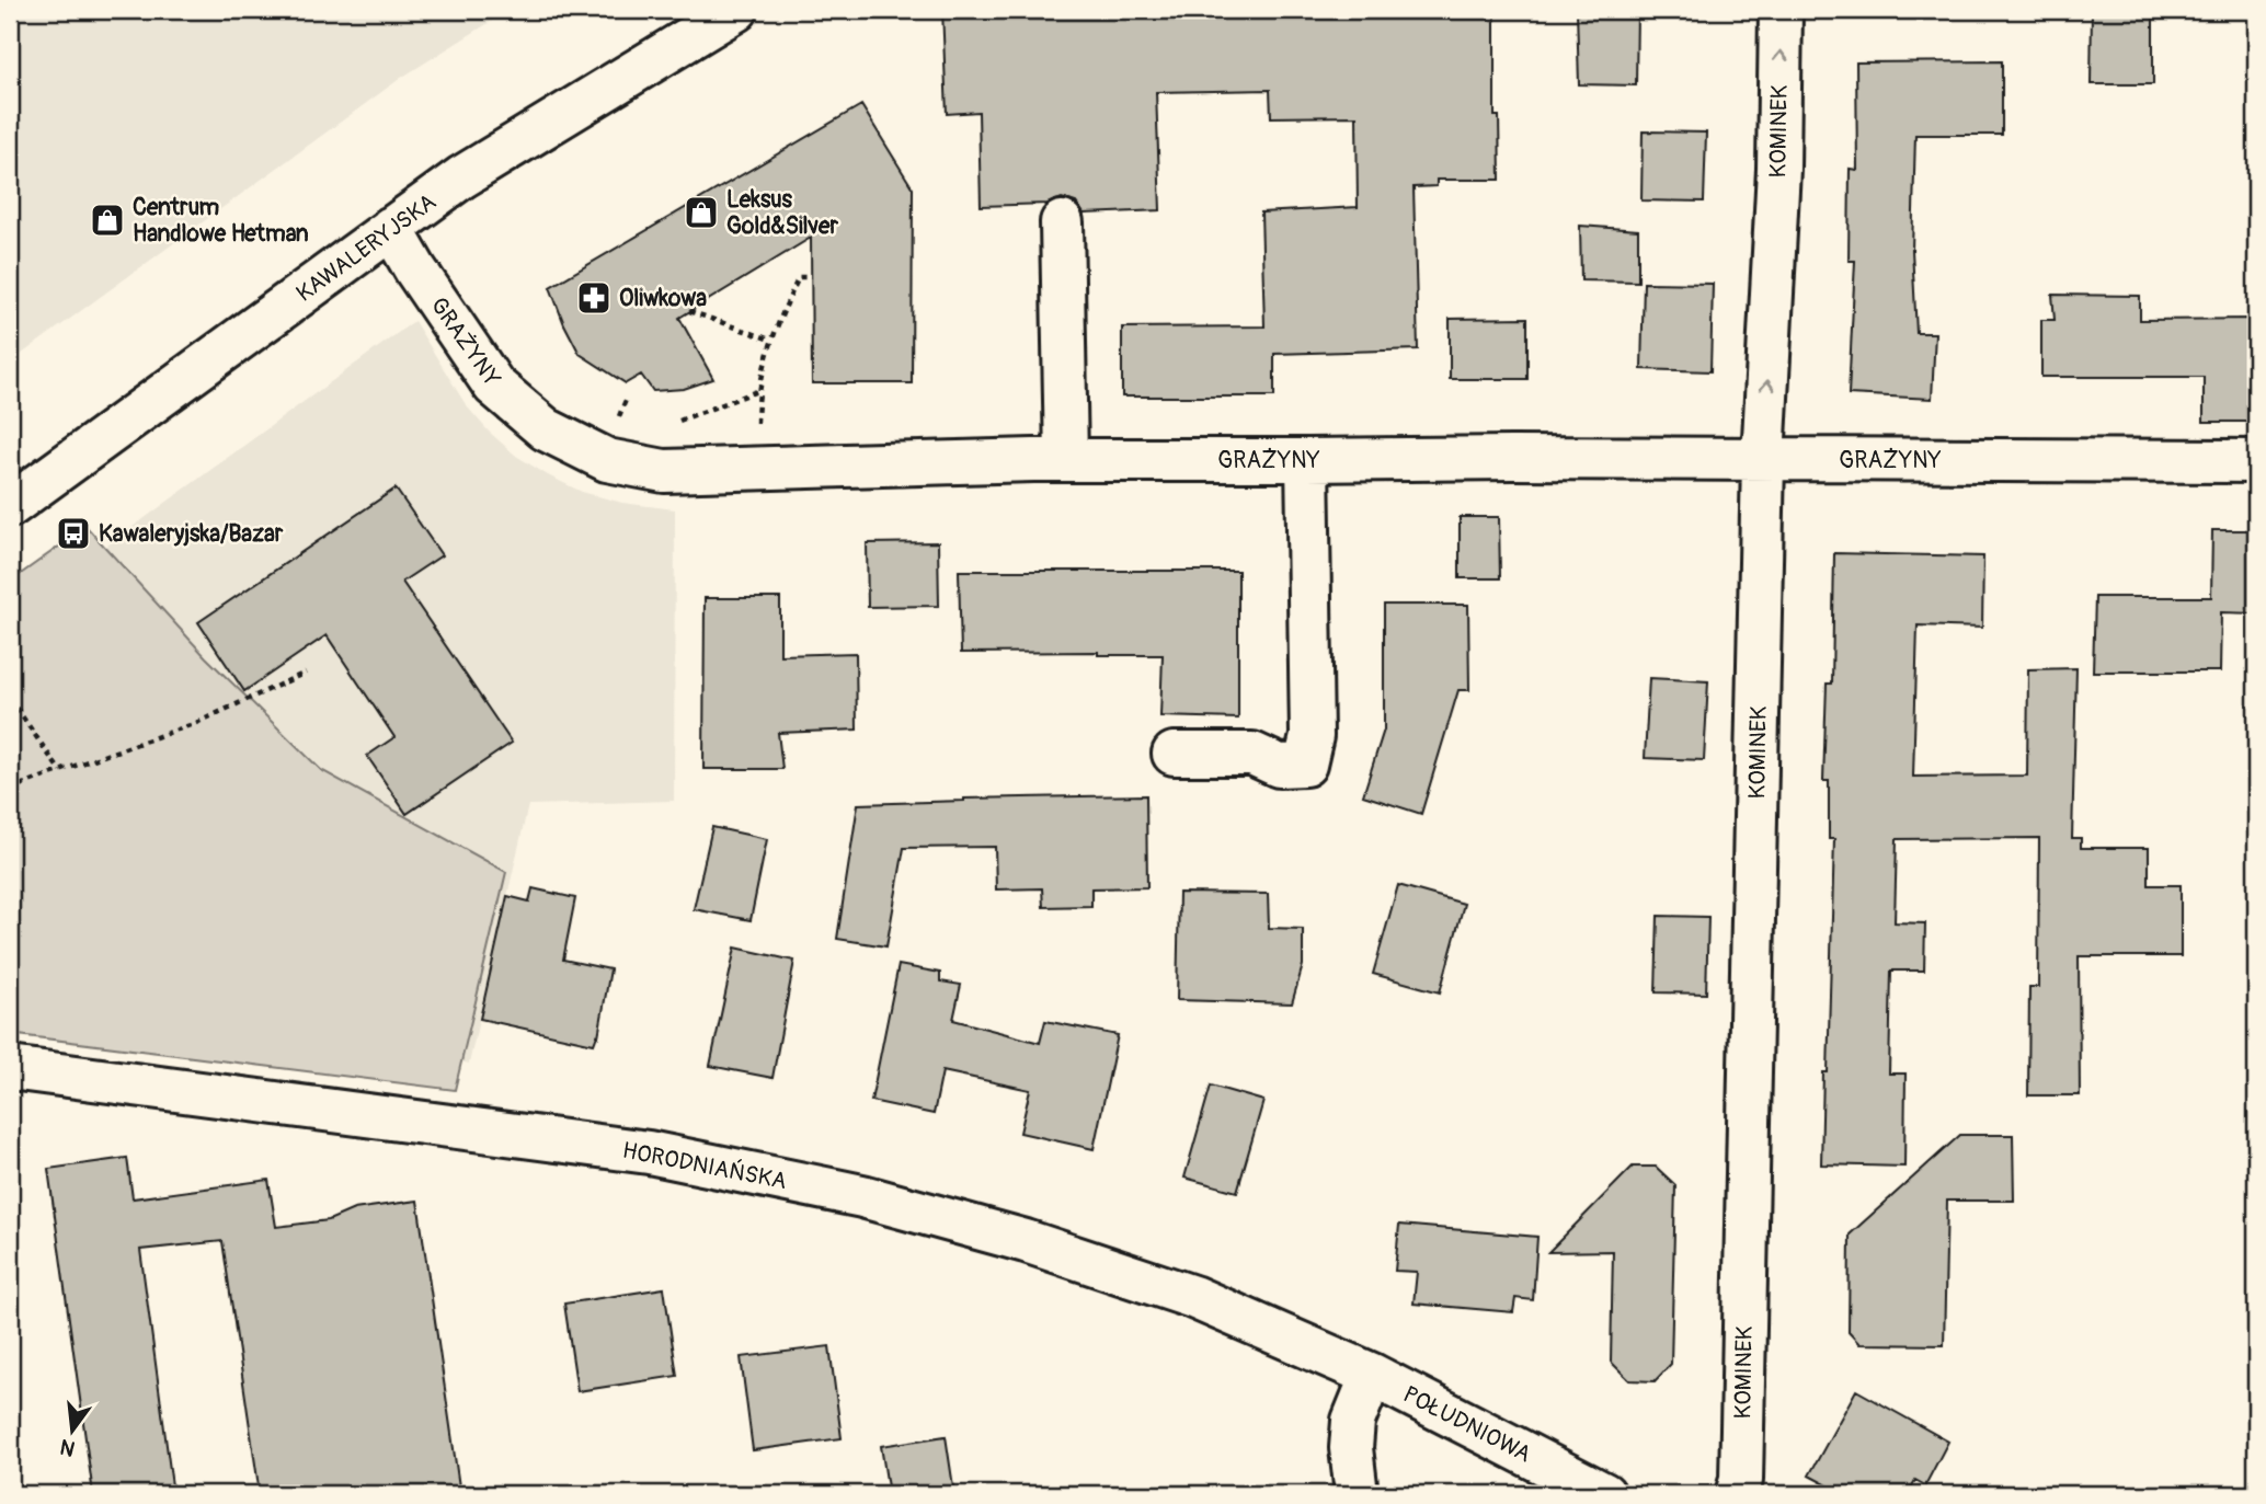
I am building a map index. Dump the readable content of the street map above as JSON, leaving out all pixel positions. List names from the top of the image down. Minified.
{"streets":{"street":["KOMINEK","KAWALERYJSKA","GRAŻYNY","HORODNIAŃSKA","POŁUDNIOWA"]},"crossings":[["KOMINEK","GRAŻYNY"],["KAWALERYJSKA","GRAŻYNY"],["HORODNIAŃSKA","POŁUDNIOWA"]],"places":{"shop":["Leksus Gold&Silver","Centrum Handlowe Hetman"],"pharmacy":["Oliwkowa"],"bus stop":["Kawaleryjska/Bazar"]},"north":"bottom"}
